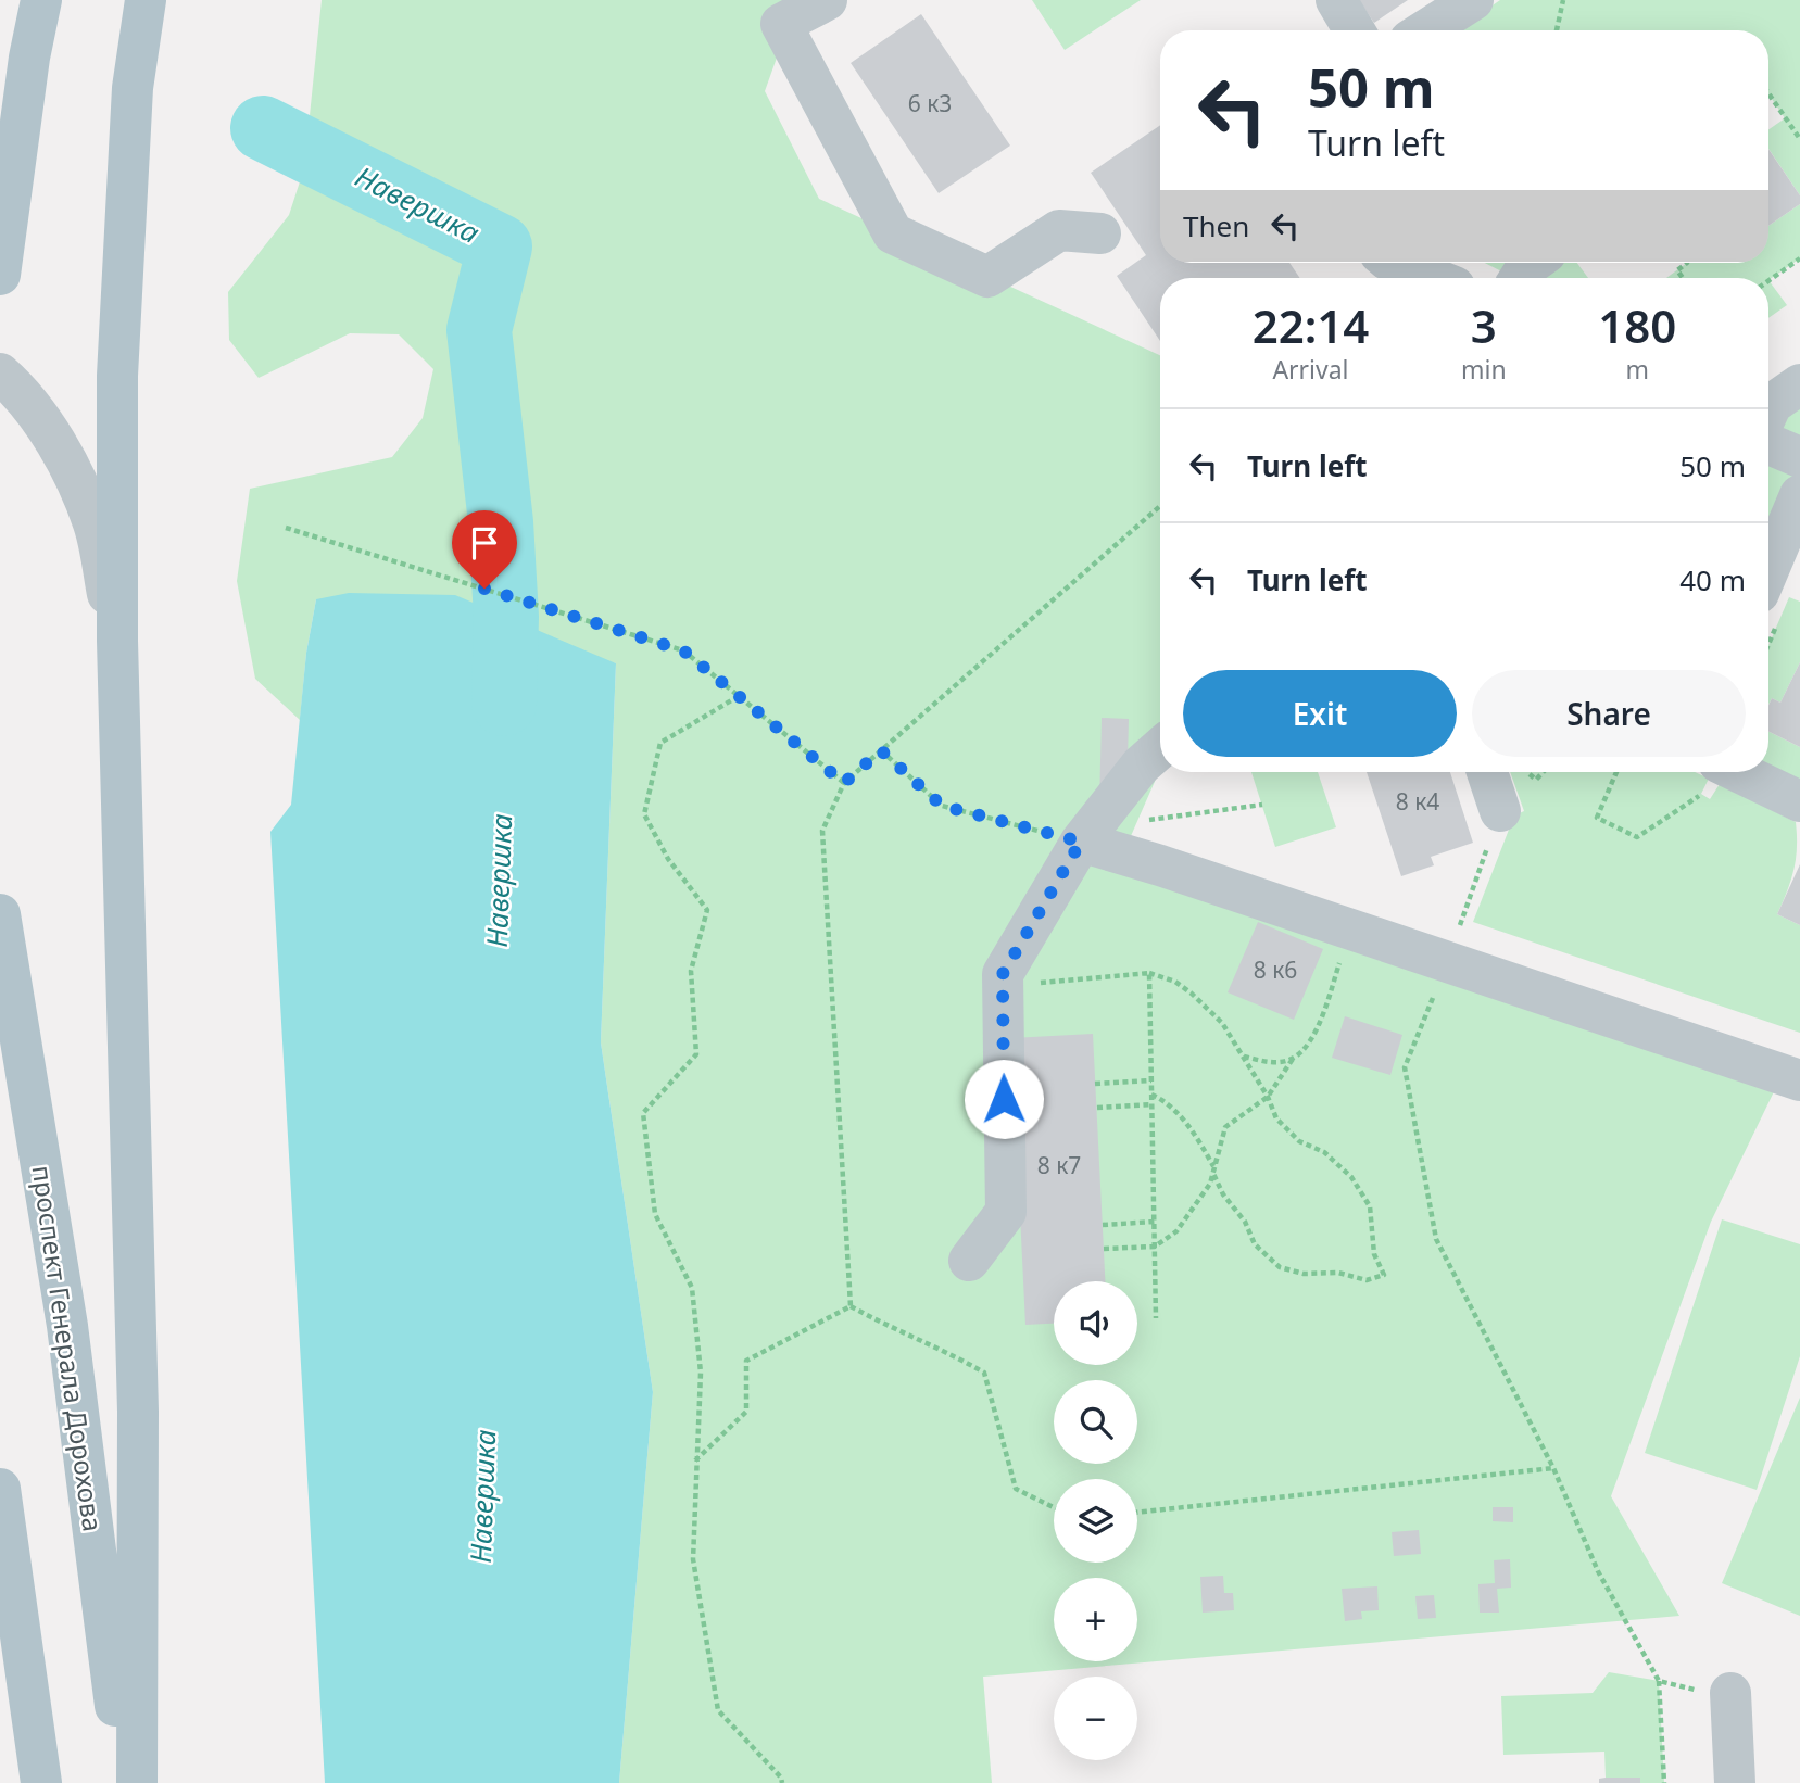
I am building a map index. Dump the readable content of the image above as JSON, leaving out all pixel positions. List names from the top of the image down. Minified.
{"streets":{"main road":["проспект Генерала Дорохова"]},"water":["Навершка"],"house_numbers":["6 к3","8 к4","8 к6","8 к7"],"page":{"turn":["50 m","Turn left"],"then":"Then","eta":["22:14","Arrival","3","min","180","m"],"list":[{"name":"Turn left","value":"50 m"},{"name":"Turn left","value":"40 m"}],"buttons":["Exit","Share"],"map_buttons":["+","−"]}}
